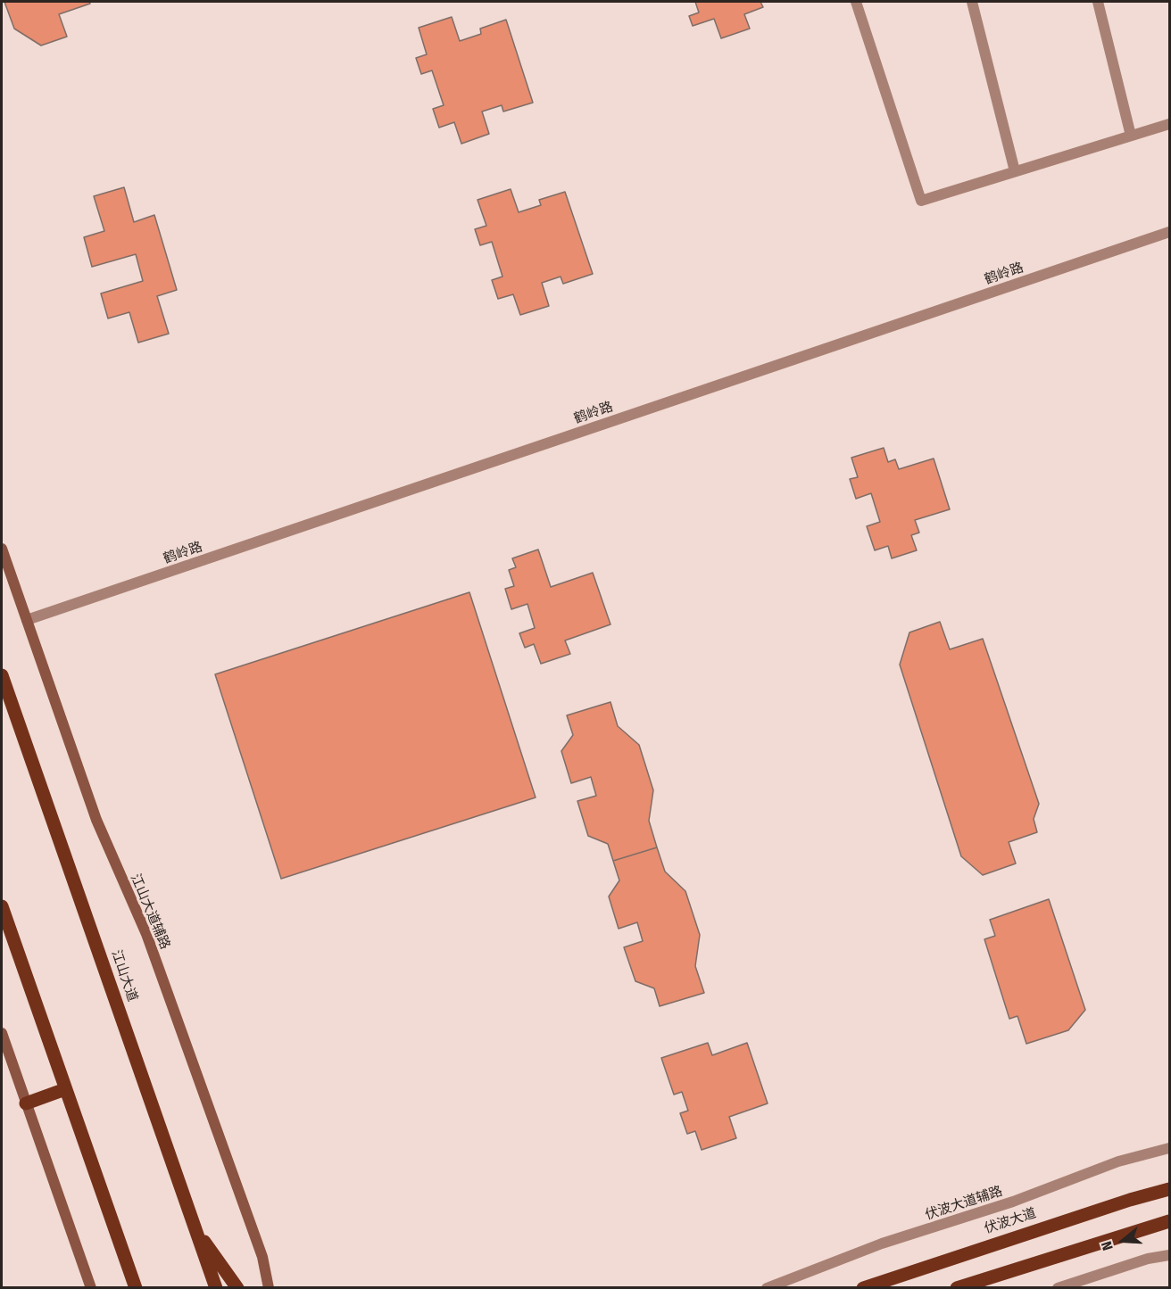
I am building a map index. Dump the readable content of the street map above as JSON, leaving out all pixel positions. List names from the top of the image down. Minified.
{"streets":{"main road":["江山大道","伏波大道"],"street":["鹤岭路","江山大道辅路","伏波大道辅路"]},"crossings":[["鹤岭路","江山大道辅路"]],"north":"left"}
